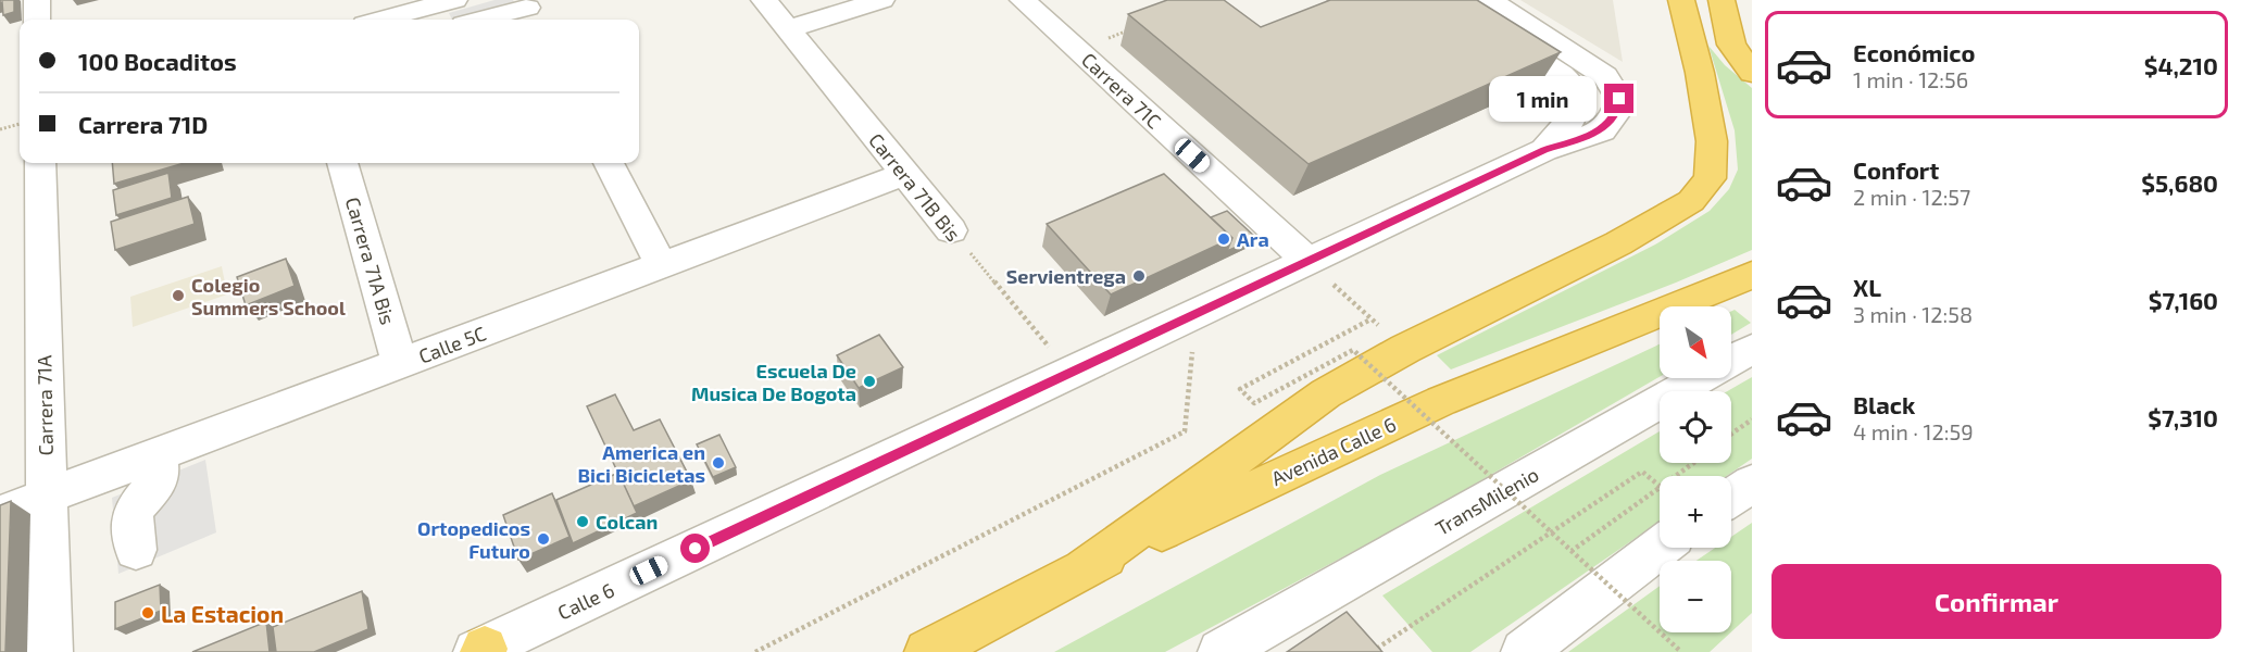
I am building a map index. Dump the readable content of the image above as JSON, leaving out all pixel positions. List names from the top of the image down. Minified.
{"streets":{"highway":["Avenida Calle 6"],"street":["Carrera 71C","Carrera 71B Bis","Carrera 71A Bis","Calle 5C","Carrera 71A","TransMilenio","Calle 6"]},"crossings":[["Carrera 71C","Calle 6"],["Carrera 71B Bis","Calle 5C"],["Carrera 71B Bis","Calle 6"],["Carrera 71A Bis","Calle 5C"],["Calle 5C","Carrera 71A"]],"places":["Ara","Servientrega","Colegio Summers School","Escuela De Musica De Bogota","America en Bici Bicicletas","Colcan","Ortopedicos Futuro","La Estacion"],"north":"bottom right","page":{"list":[{"name":"Económico","note":"1 min · 12:56","value":"$4,210"},{"name":"Confort","note":"2 min · 12:57","value":"$5,680"},{"name":"XL","note":"3 min · 12:58","value":"$7,160"},{"name":"Black","note":"4 min · 12:59","value":"$7,310"}],"banner":["100 Bocaditos","Carrera 71D"],"bubble":"1 min","map_buttons":["+","−"],"buttons":"Confirmar"}}
